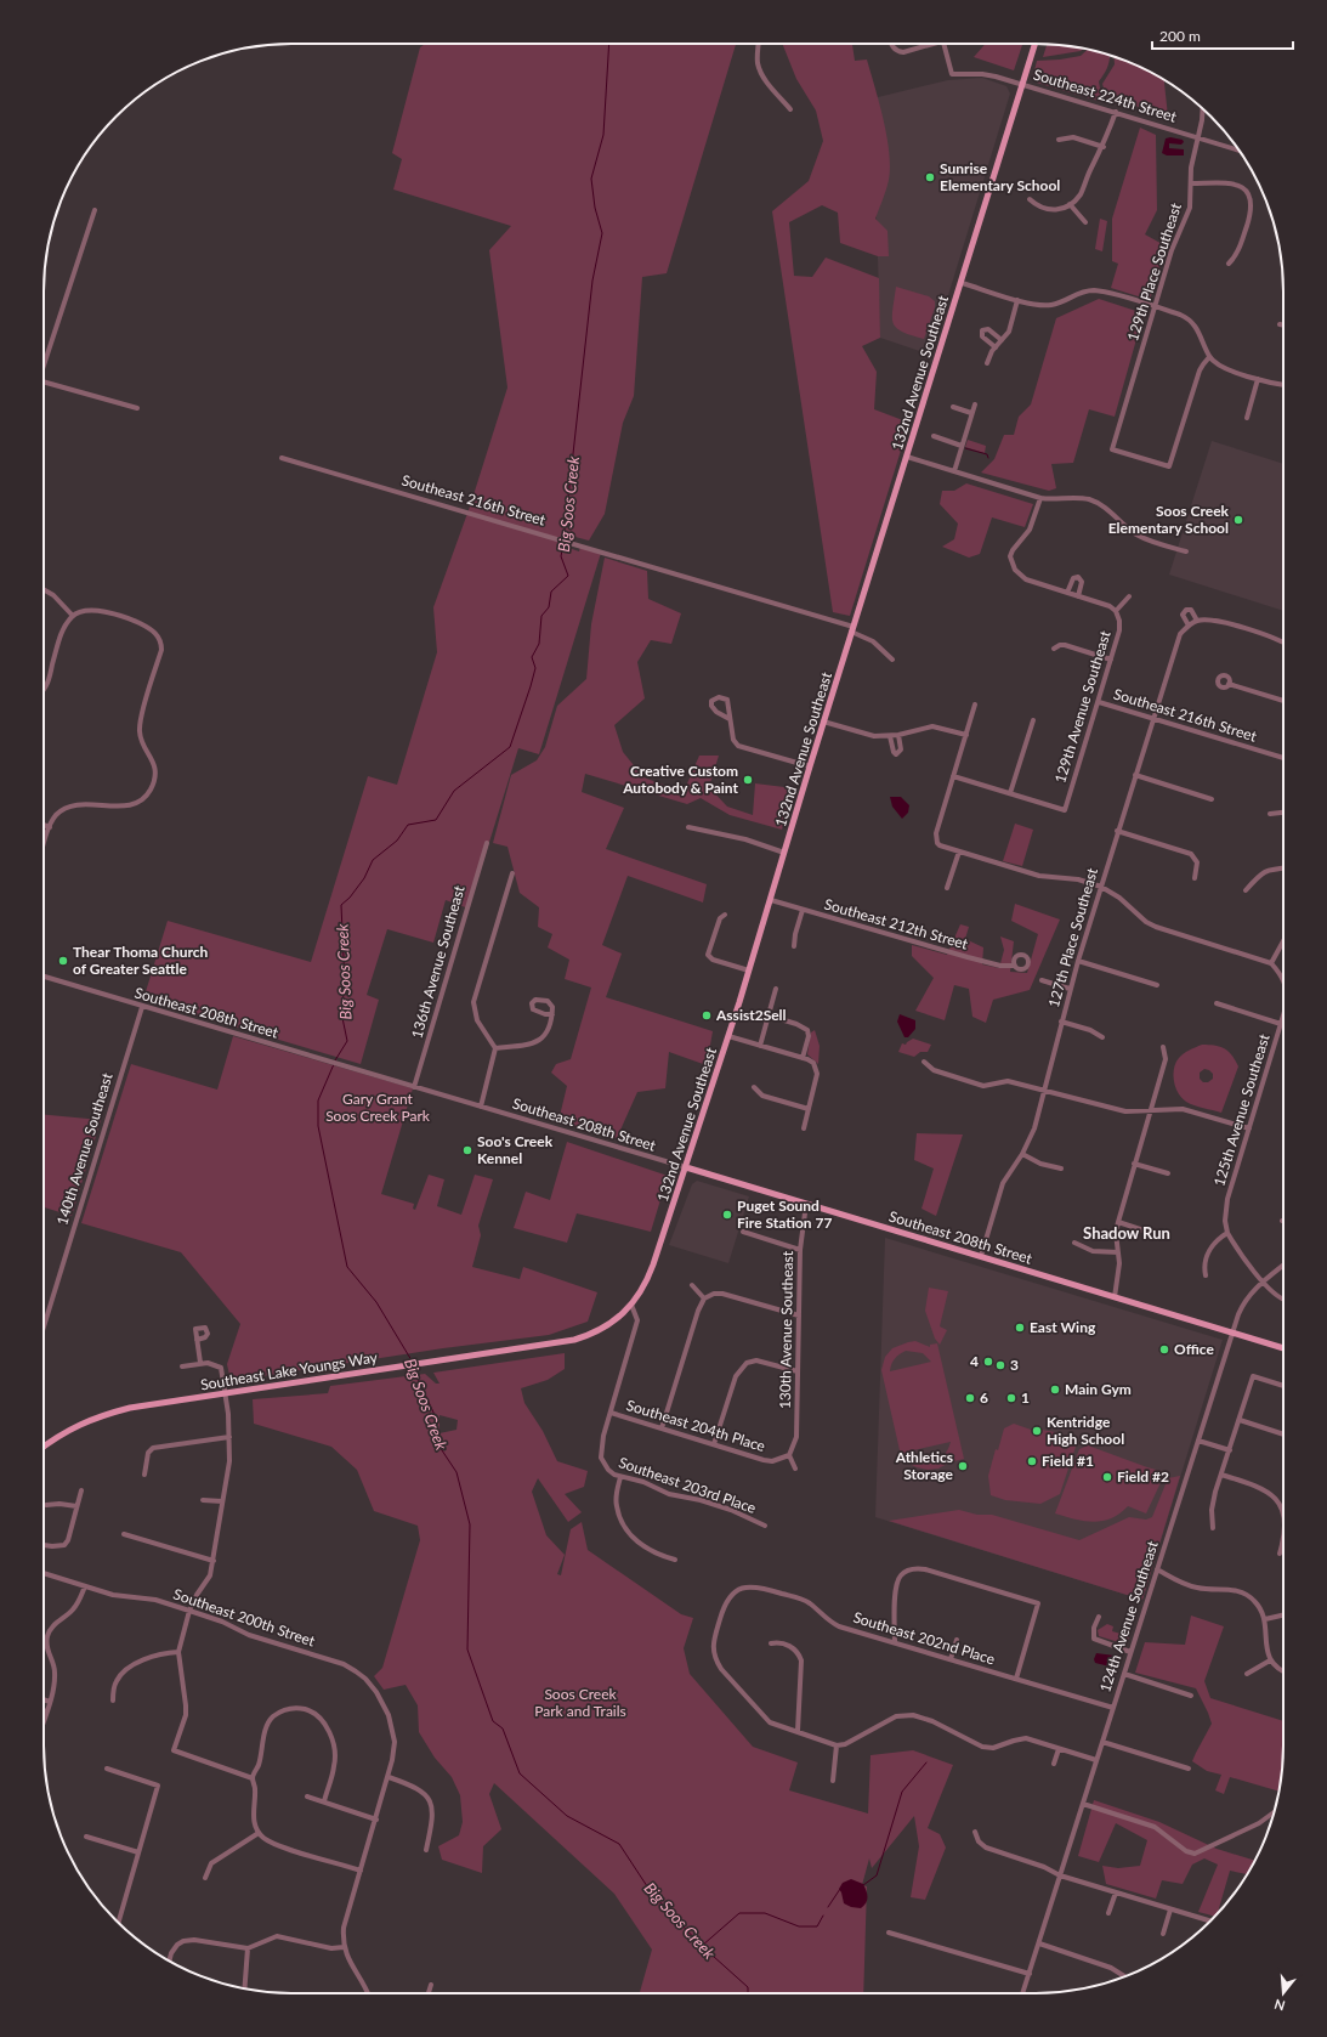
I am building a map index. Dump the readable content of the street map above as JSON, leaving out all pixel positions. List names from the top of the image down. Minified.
{"streets":{"main road":["132nd Avenue Southeast","Southeast 208th Street","Southeast Lake Youngs Way"],"street":["Southeast 224th Street","129th Place Southeast","Southeast 216th Street","129th Avenue Southeast","Southeast 212th Street","127th Place Southeast","136th Avenue Southeast","125th Avenue Southeast","140th Avenue Southeast","130th Avenue Southeast","Southeast 204th Place","Southeast 203rd Place","124th Avenue Southeast","Southeast 200th Street","Southeast 202nd Place"]},"crossings":[["Southeast 224th Street","129th Place Southeast"],["Southeast 224th Street","132nd Avenue Southeast"],["132nd Avenue Southeast","Southeast 216th Street"],["132nd Avenue Southeast","Southeast 212th Street"],["132nd Avenue Southeast","Southeast 208th Street"],["132nd Avenue Southeast","Southeast Lake Youngs Way"],["Southeast 216th Street","129th Avenue Southeast"],["Southeast 216th Street","127th Place Southeast"],["127th Place Southeast","Southeast 208th Street"],["136th Avenue Southeast","Southeast 208th Street"],["Southeast 208th Street","140th Avenue Southeast"],["Southeast 208th Street","130th Avenue Southeast"],["Southeast 208th Street","124th Avenue Southeast"],["130th Avenue Southeast","Southeast 204th Place"],["Southeast 204th Place","Southeast 203rd Place"],["124th Avenue Southeast","Southeast 202nd Place"]],"districts":["Shadow Run"],"water":["Big Soos Creek"],"parks":["Gary Grant Soos Creek Park","Soos Creek Park and Trails"],"places":["Sunrise Elementary School","Soos Creek Elementary School","Creative Custom Autobody & Paint","Thear Thoma Church of Greater Seattle","Assist2Sell","Soo's Creek Kennel","Puget Sound Fire Station 77","East Wing","Office","4","3","Main Gym","6","1","Kentridge High School","Field #1","Athletics Storage","Field #2"],"scale_bar":"200 m","north":"bottom"}
